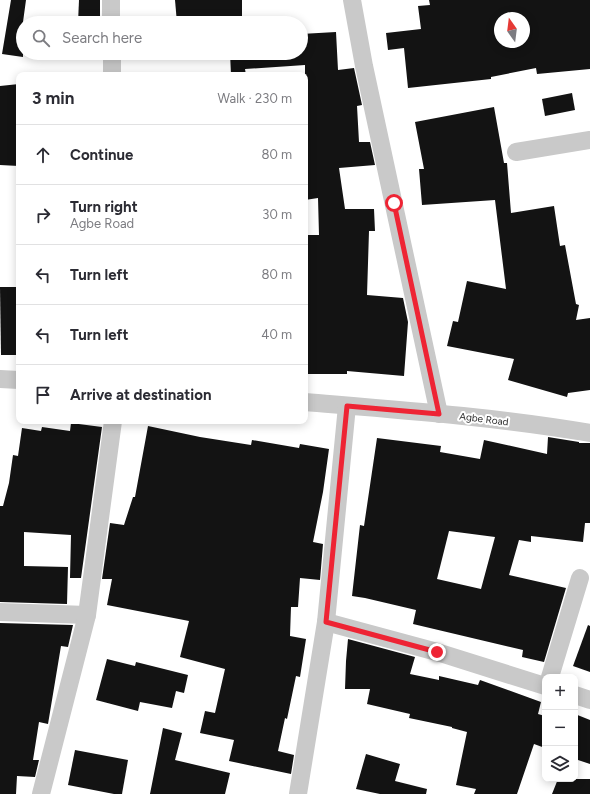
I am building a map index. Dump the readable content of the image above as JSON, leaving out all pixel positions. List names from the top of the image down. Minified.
{"streets":{"street":["Agbe Road"]},"north":"top","page":{"search":"Search here","heading":["3 min","Walk · 230 m"],"list":[["Continue","80 m"],["Turn right","Agbe Road","30 m"],["Turn left","80 m"],["Turn left","40 m"],"Arrive at destination"],"map_buttons":["+","−"]}}
